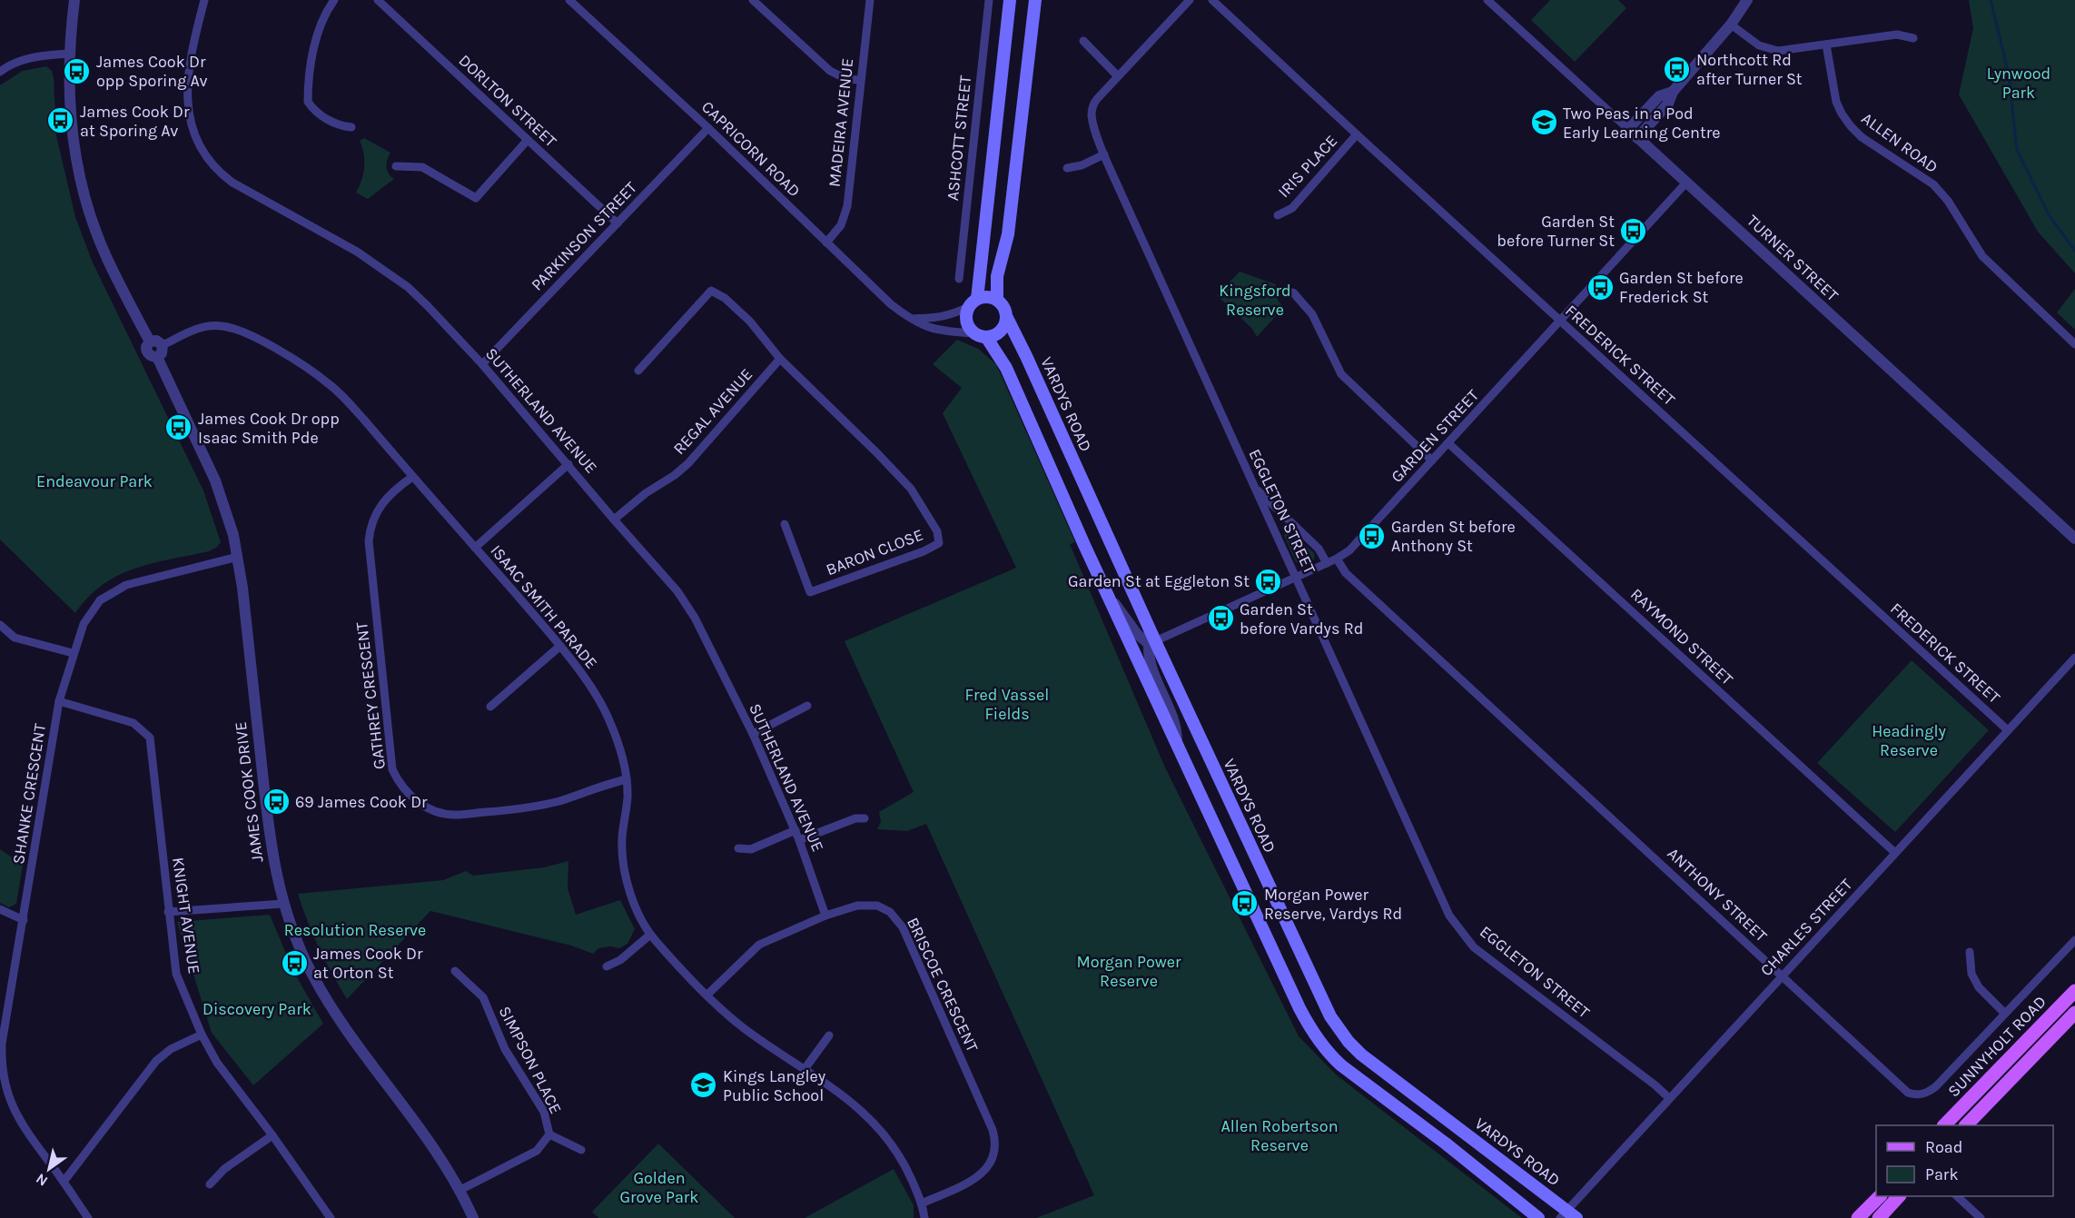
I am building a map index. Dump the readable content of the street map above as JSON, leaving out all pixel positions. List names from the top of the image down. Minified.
{"streets":{"main road":["VARDYS ROAD","SUNNYHOLT ROAD"],"street":["DORLTON STREET","MADEIRA AVENUE","ASHCOTT STREET","ALLEN ROAD","CAPRICORN ROAD","IRIS PLACE","PARKINSON STREET","TURNER STREET","FREDERICK STREET","SUTHERLAND AVENUE","REGAL AVENUE","GARDEN STREET","EGGLETON STREET","BARON CLOSE","ISAAC SMITH PARADE","RAYMOND STREET","GATHREY CRESCENT","JAMES COOK DRIVE","SHANKE CRESCENT","ANTHONY STREET","KNIGHT AVENUE","CHARLES STREET","BRISCOE CRESCENT","SIMPSON PLACE"]},"crossings":[["DORLTON STREET","PARKINSON STREET"],["MADEIRA AVENUE","CAPRICORN ROAD"],["CAPRICORN ROAD","PARKINSON STREET"],["CAPRICORN ROAD","VARDYS ROAD"],["IRIS PLACE","FREDERICK STREET"],["PARKINSON STREET","SUTHERLAND AVENUE"],["TURNER STREET","GARDEN STREET"],["FREDERICK STREET","GARDEN STREET"],["FREDERICK STREET","CHARLES STREET"],["VARDYS ROAD","GARDEN STREET"],["VARDYS ROAD","CHARLES STREET"],["SUTHERLAND AVENUE","REGAL AVENUE"],["SUTHERLAND AVENUE","BRISCOE CRESCENT"],["REGAL AVENUE","BARON CLOSE"],["GARDEN STREET","EGGLETON STREET"],["GARDEN STREET","RAYMOND STREET"],["GARDEN STREET","ANTHONY STREET"],["EGGLETON STREET","CHARLES STREET"],["ISAAC SMITH PARADE","GATHREY CRESCENT"],["ISAAC SMITH PARADE","JAMES COOK DRIVE"],["ISAAC SMITH PARADE","BRISCOE CRESCENT"],["RAYMOND STREET","CHARLES STREET"],["JAMES COOK DRIVE","SHANKE CRESCENT"],["JAMES COOK DRIVE","SIMPSON PLACE"],["SHANKE CRESCENT","KNIGHT AVENUE"],["ANTHONY STREET","CHARLES STREET"]],"parks":["Lynwood Park","Kingsford Reserve","Endeavour Park","Fred Vassel Fields","Headingly Reserve","Resolution Reserve","Morgan Power Reserve","Discovery Park","Allen Robertson Reserve","Golden Grove Park"],"places":{"bus stop":["Northcott Rd after Turner St","James Cook Dr opp Sporing Av","James Cook Dr at Sporing Av","Garden St before Turner St","Garden St before Frederick St","James Cook Dr opp Isaac Smith Pde","Garden St before Anthony St","Garden St at Eggleton St","Garden St before Vardys Rd","69 James Cook Dr","Morgan Power Reserve, Vardys Rd","James Cook Dr at Orton St"],"school or university":["Two Peas in a Pod Early Learning Centre","Kings Langley Public School"]},"legend":["Road","Park"],"north":"bottom left"}
